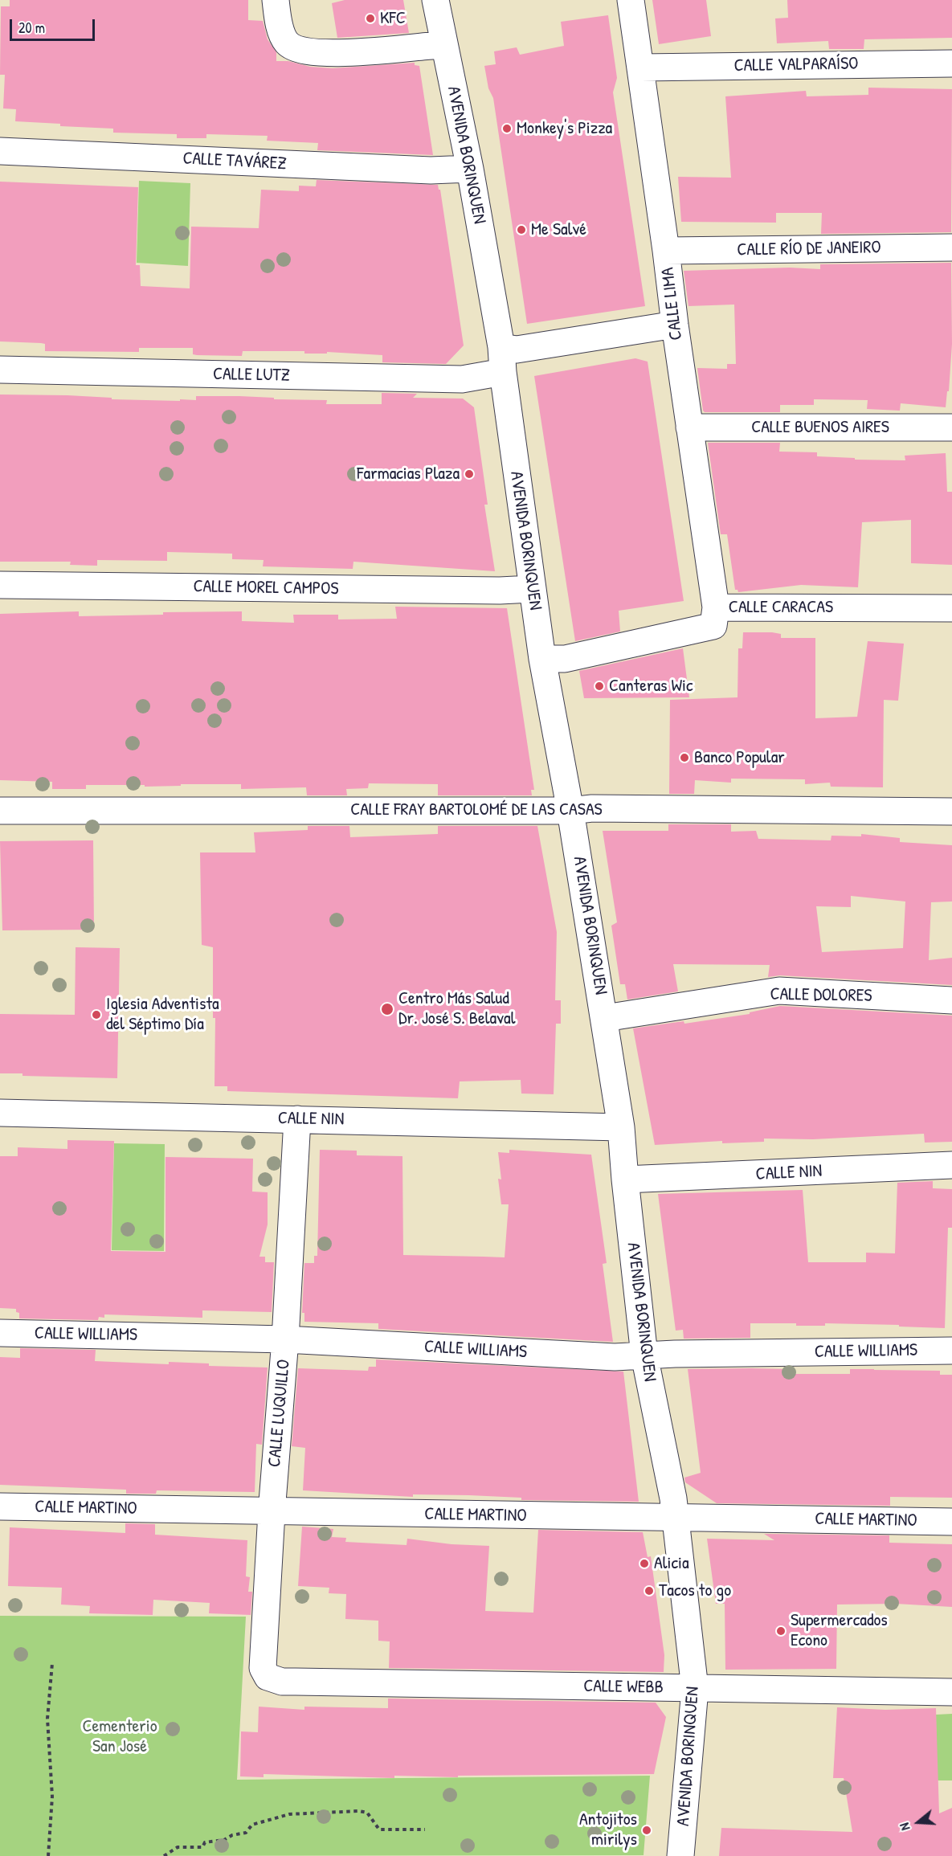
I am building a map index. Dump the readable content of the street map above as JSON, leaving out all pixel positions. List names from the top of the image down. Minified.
{"streets":{"street":["CALLE VALPARAÍSO","AVENIDA BORINQUEN","CALLE TAVÁREZ","CALLE RÍO DE JANEIRO","CALLE LIMA","CALLE LUTZ","CALLE BUENOS AIRES","CALLE MOREL CAMPOS","CALLE CARACAS","CALLE FRAY BARTOLOMÉ DE LAS CASAS","CALLE DOLORES","CALLE NIN","CALLE WILLIAMS","CALLE LUQUILLO","CALLE MARTINO","CALLE WEBB"]},"crossings":[["CALLE VALPARAÍSO","CALLE LIMA"],["AVENIDA BORINQUEN","CALLE TAVÁREZ"],["AVENIDA BORINQUEN","CALLE LUTZ"],["AVENIDA BORINQUEN","CALLE MOREL CAMPOS"],["AVENIDA BORINQUEN","CALLE CARACAS"],["AVENIDA BORINQUEN","CALLE FRAY BARTOLOMÉ DE LAS CASAS"],["AVENIDA BORINQUEN","CALLE DOLORES"],["AVENIDA BORINQUEN","CALLE NIN"],["AVENIDA BORINQUEN","CALLE WILLIAMS"],["AVENIDA BORINQUEN","CALLE MARTINO"],["AVENIDA BORINQUEN","CALLE WEBB"],["CALLE RÍO DE JANEIRO","CALLE LIMA"],["CALLE LIMA","CALLE LUTZ"],["CALLE LIMA","CALLE BUENOS AIRES"],["CALLE LIMA","CALLE CARACAS"],["CALLE NIN","CALLE LUQUILLO"],["CALLE WILLIAMS","CALLE LUQUILLO"],["CALLE LUQUILLO","CALLE MARTINO"],["CALLE LUQUILLO","CALLE WEBB"]],"parks":["Cementerio San José"],"places":["KFC","Monkey's Pizza","Me Salvé","Farmacias Plaza","Canteras Wic","Banco Popular","Centro Más Salud Dr. José S. Belaval","Iglesia Adventista del Séptimo Día","Alicia","Tacos to go","Supermercados Econo","Antojitos mirilys"],"scale_bar":"20 m","north":"left"}
